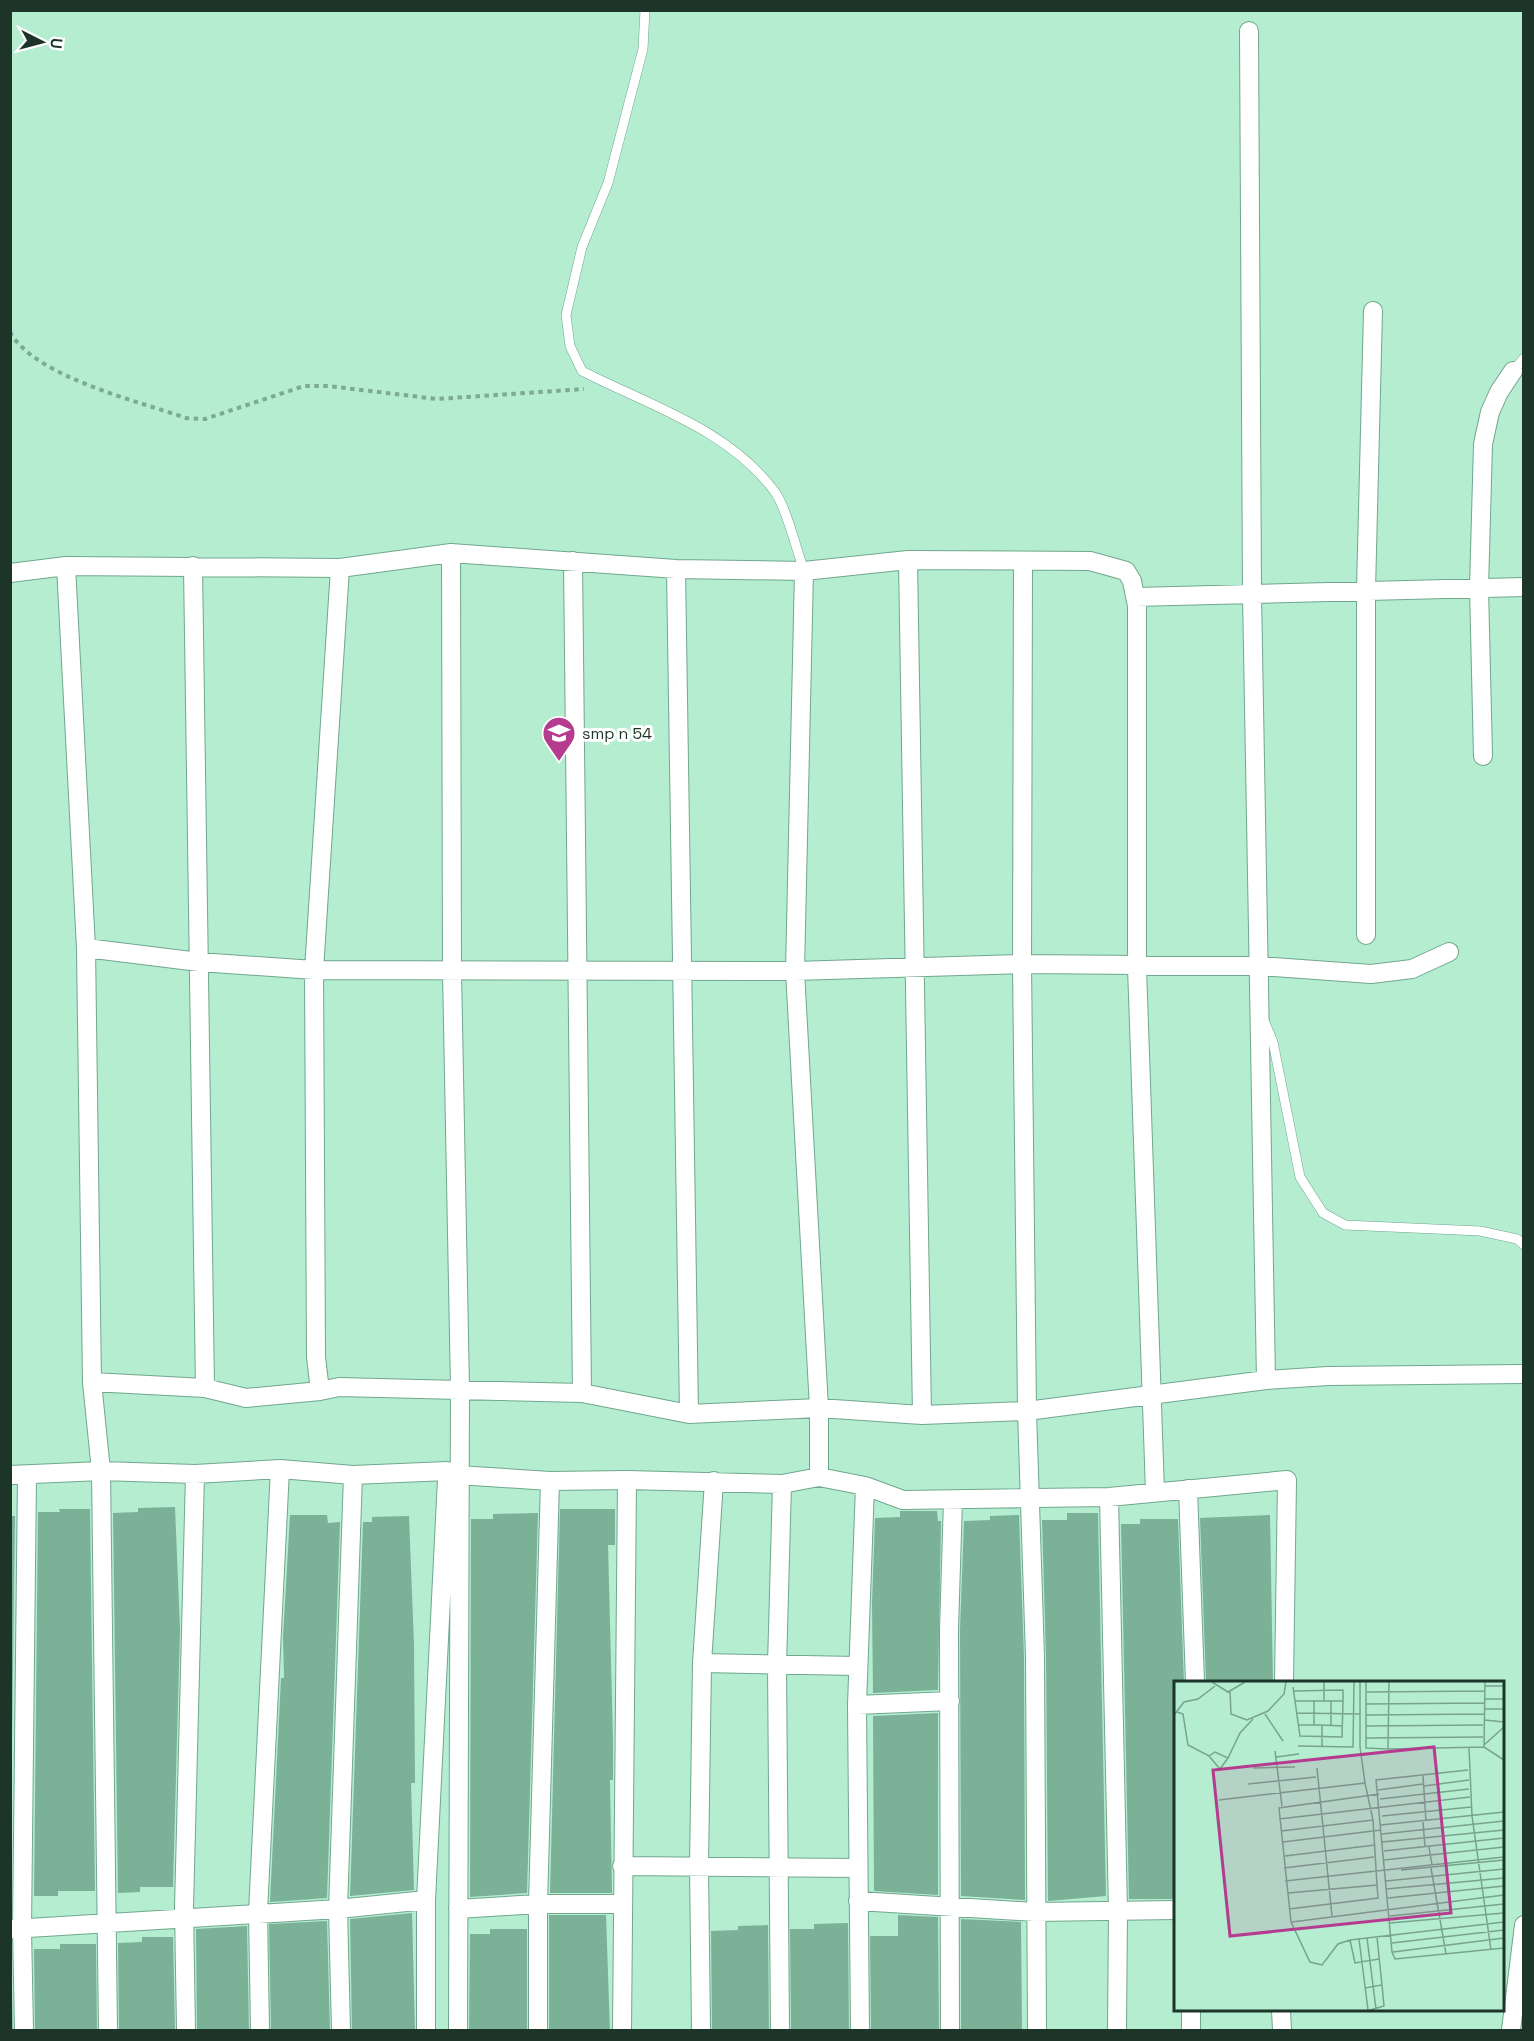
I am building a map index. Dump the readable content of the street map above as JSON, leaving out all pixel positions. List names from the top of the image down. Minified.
{"places":{"school or university":["smp n 54"]},"north":"right"}
